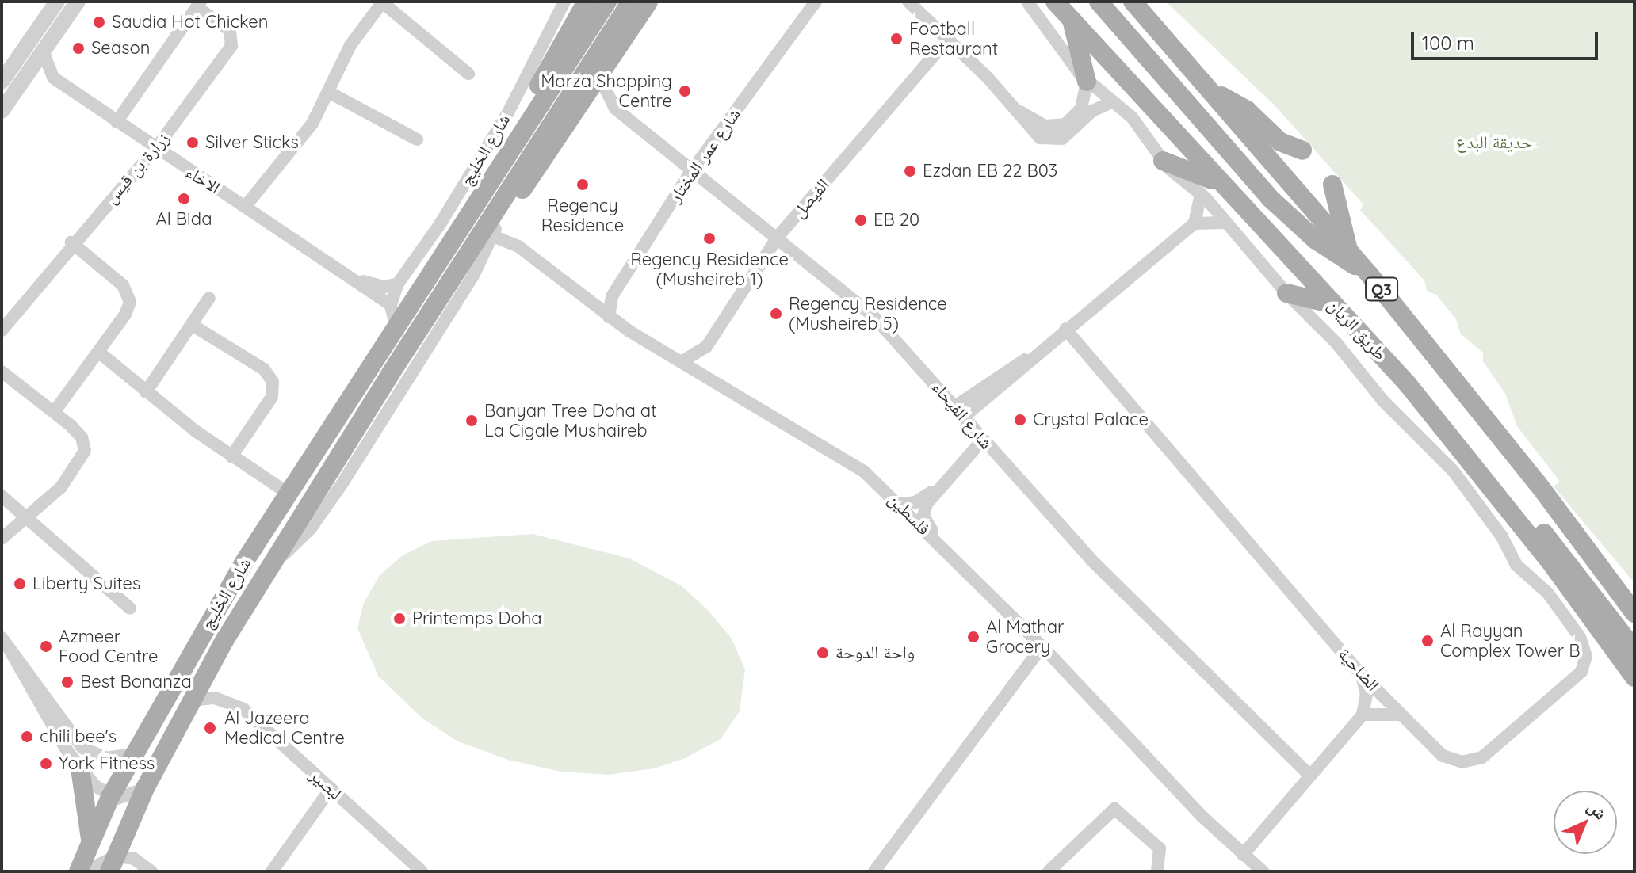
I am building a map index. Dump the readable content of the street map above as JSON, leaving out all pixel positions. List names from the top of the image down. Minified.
{"streets":{"main road":["شارع الخليج","Q3","طريق الريان"],"street":["شارع عمر المختار","زرارة بن قيس","الاخاء","الفيصل","شارع الفيحاء","فلسطين","الضاحية","لبصير"]},"crossings":[["شارع الخليج","الاخاء"],["شارع الخليج","شارع الفيحاء"],["شارع الخليج","فلسطين"],["شارع الخليج","لبصير"],["شارع عمر المختار","شارع الفيحاء"],["شارع عمر المختار","فلسطين"],["زرارة بن قيس","الاخاء"],["الفيصل","شارع الفيحاء"],["الفيصل","فلسطين"],["طريق الريان","الضاحية"]],"parks":["حديقة البدع"],"places":["Saudia Hot Chicken","Football Restaurant","Season","Marza Shopping Centre","Silver Sticks","Ezdan EB 22 B03","Regency Residence","Al Bida","EB 20","Regency Residence (Musheireb 1)","Regency Residence (Musheireb 5)","Crystal Palace","Banyan Tree Doha at La Cigale Mushaireb","Liberty Suites","Printemps Doha","Al Mathar Grocery","Al Rayyan Complex Tower B","Azmeer Food Centre","واحة الدوحة","Best Bonanza","Al Jazeera Medical Centre","chili bee's","York Fitness"],"scale_bar":"100 m","north":"top right"}
